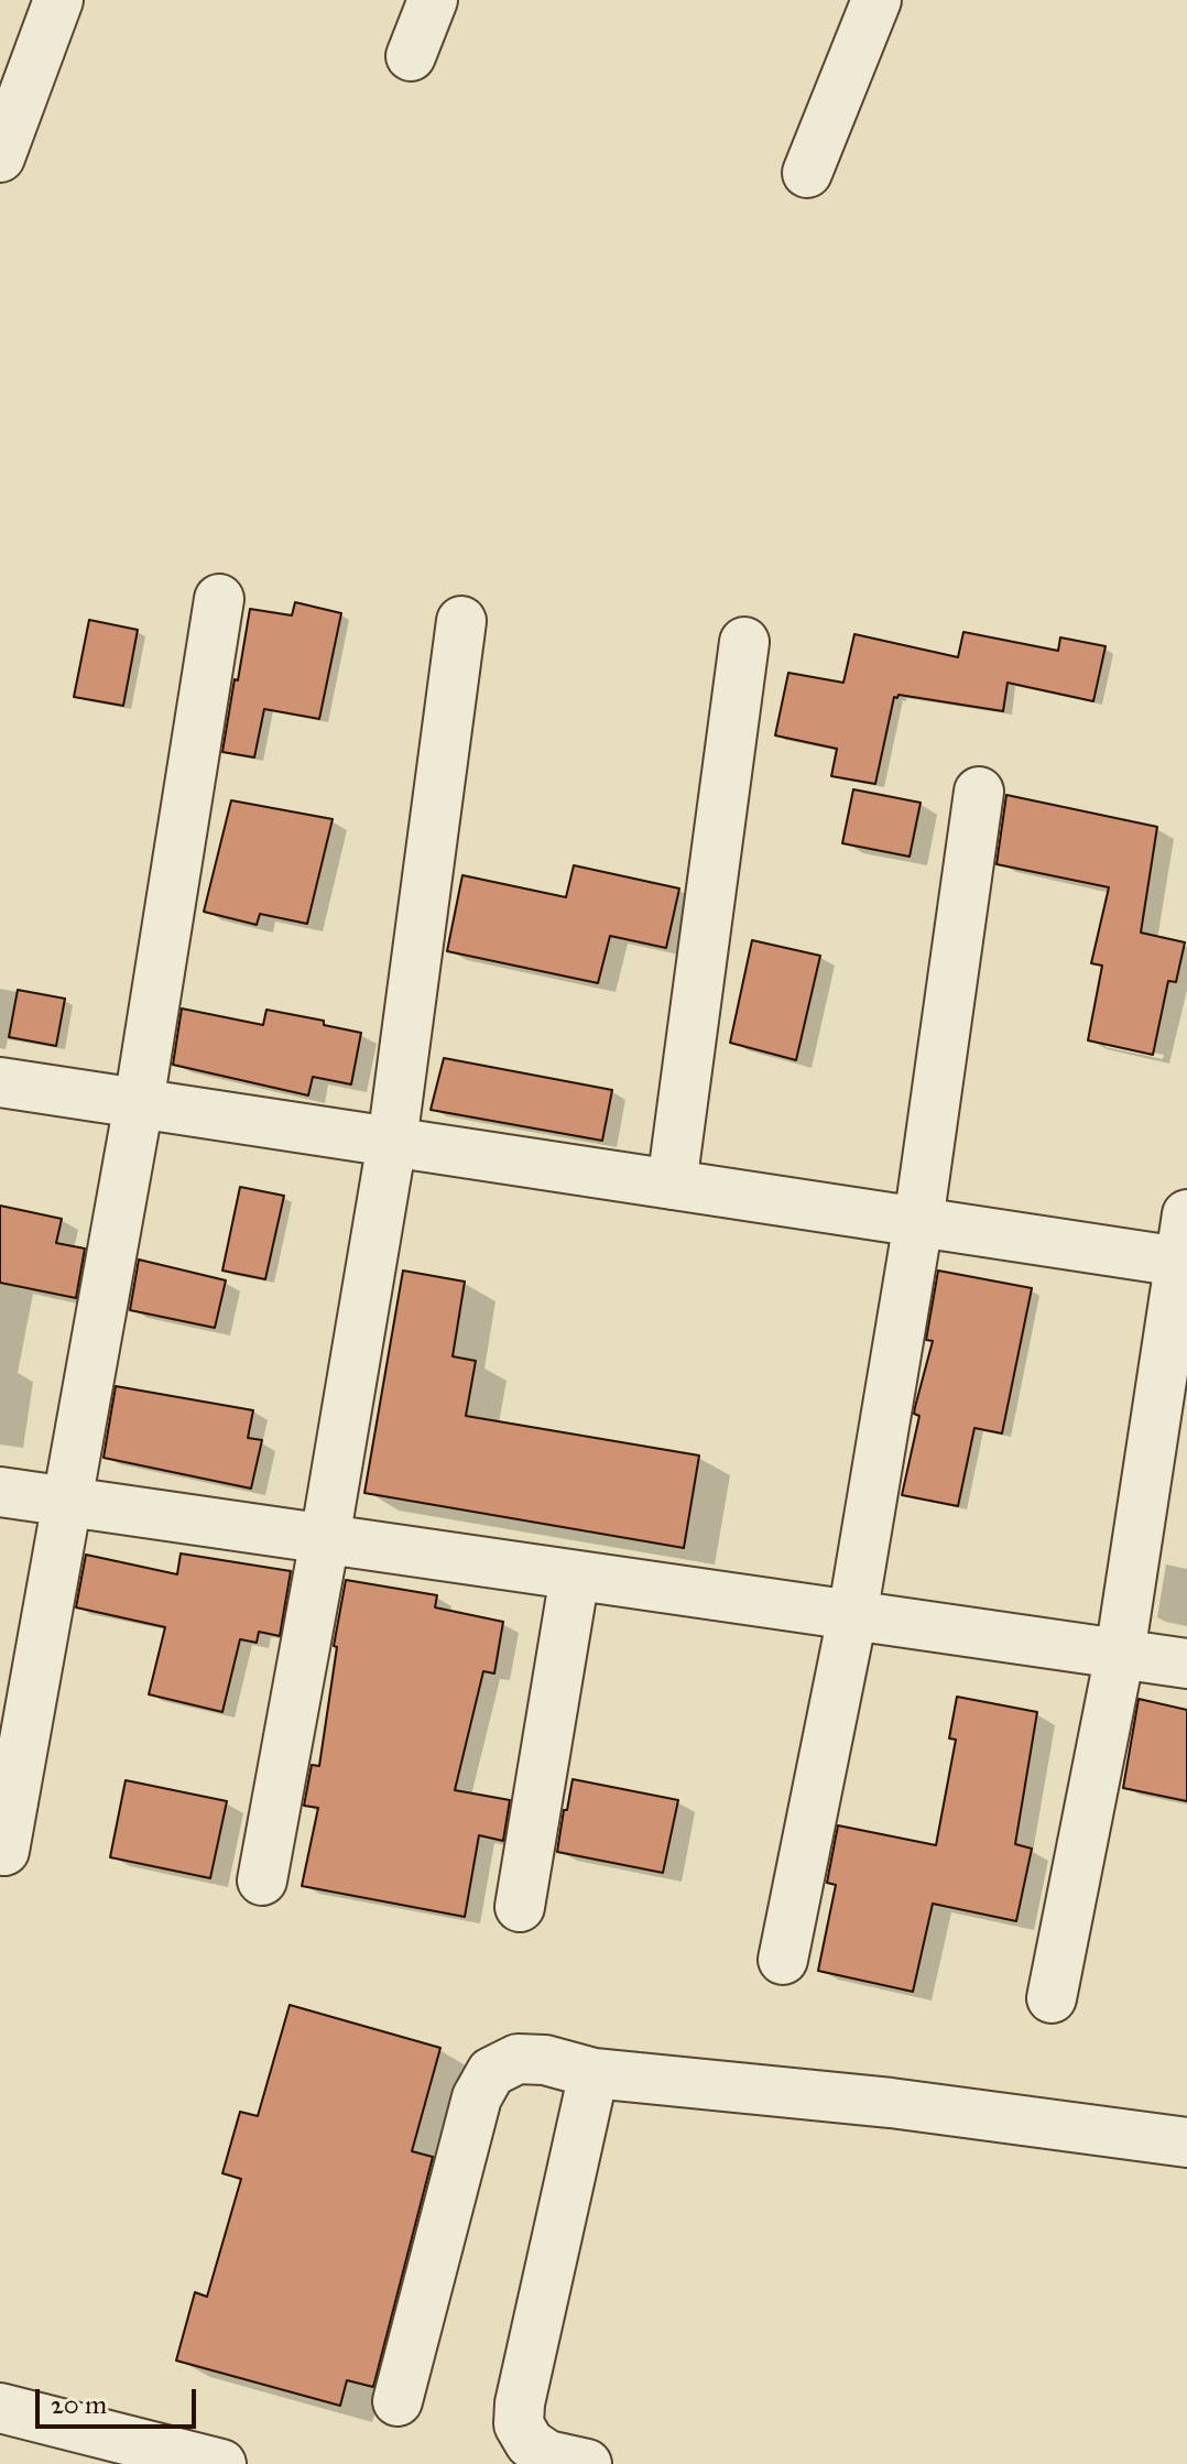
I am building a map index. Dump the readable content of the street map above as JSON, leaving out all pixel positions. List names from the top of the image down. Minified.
{"scale_bar":"20 m"}
